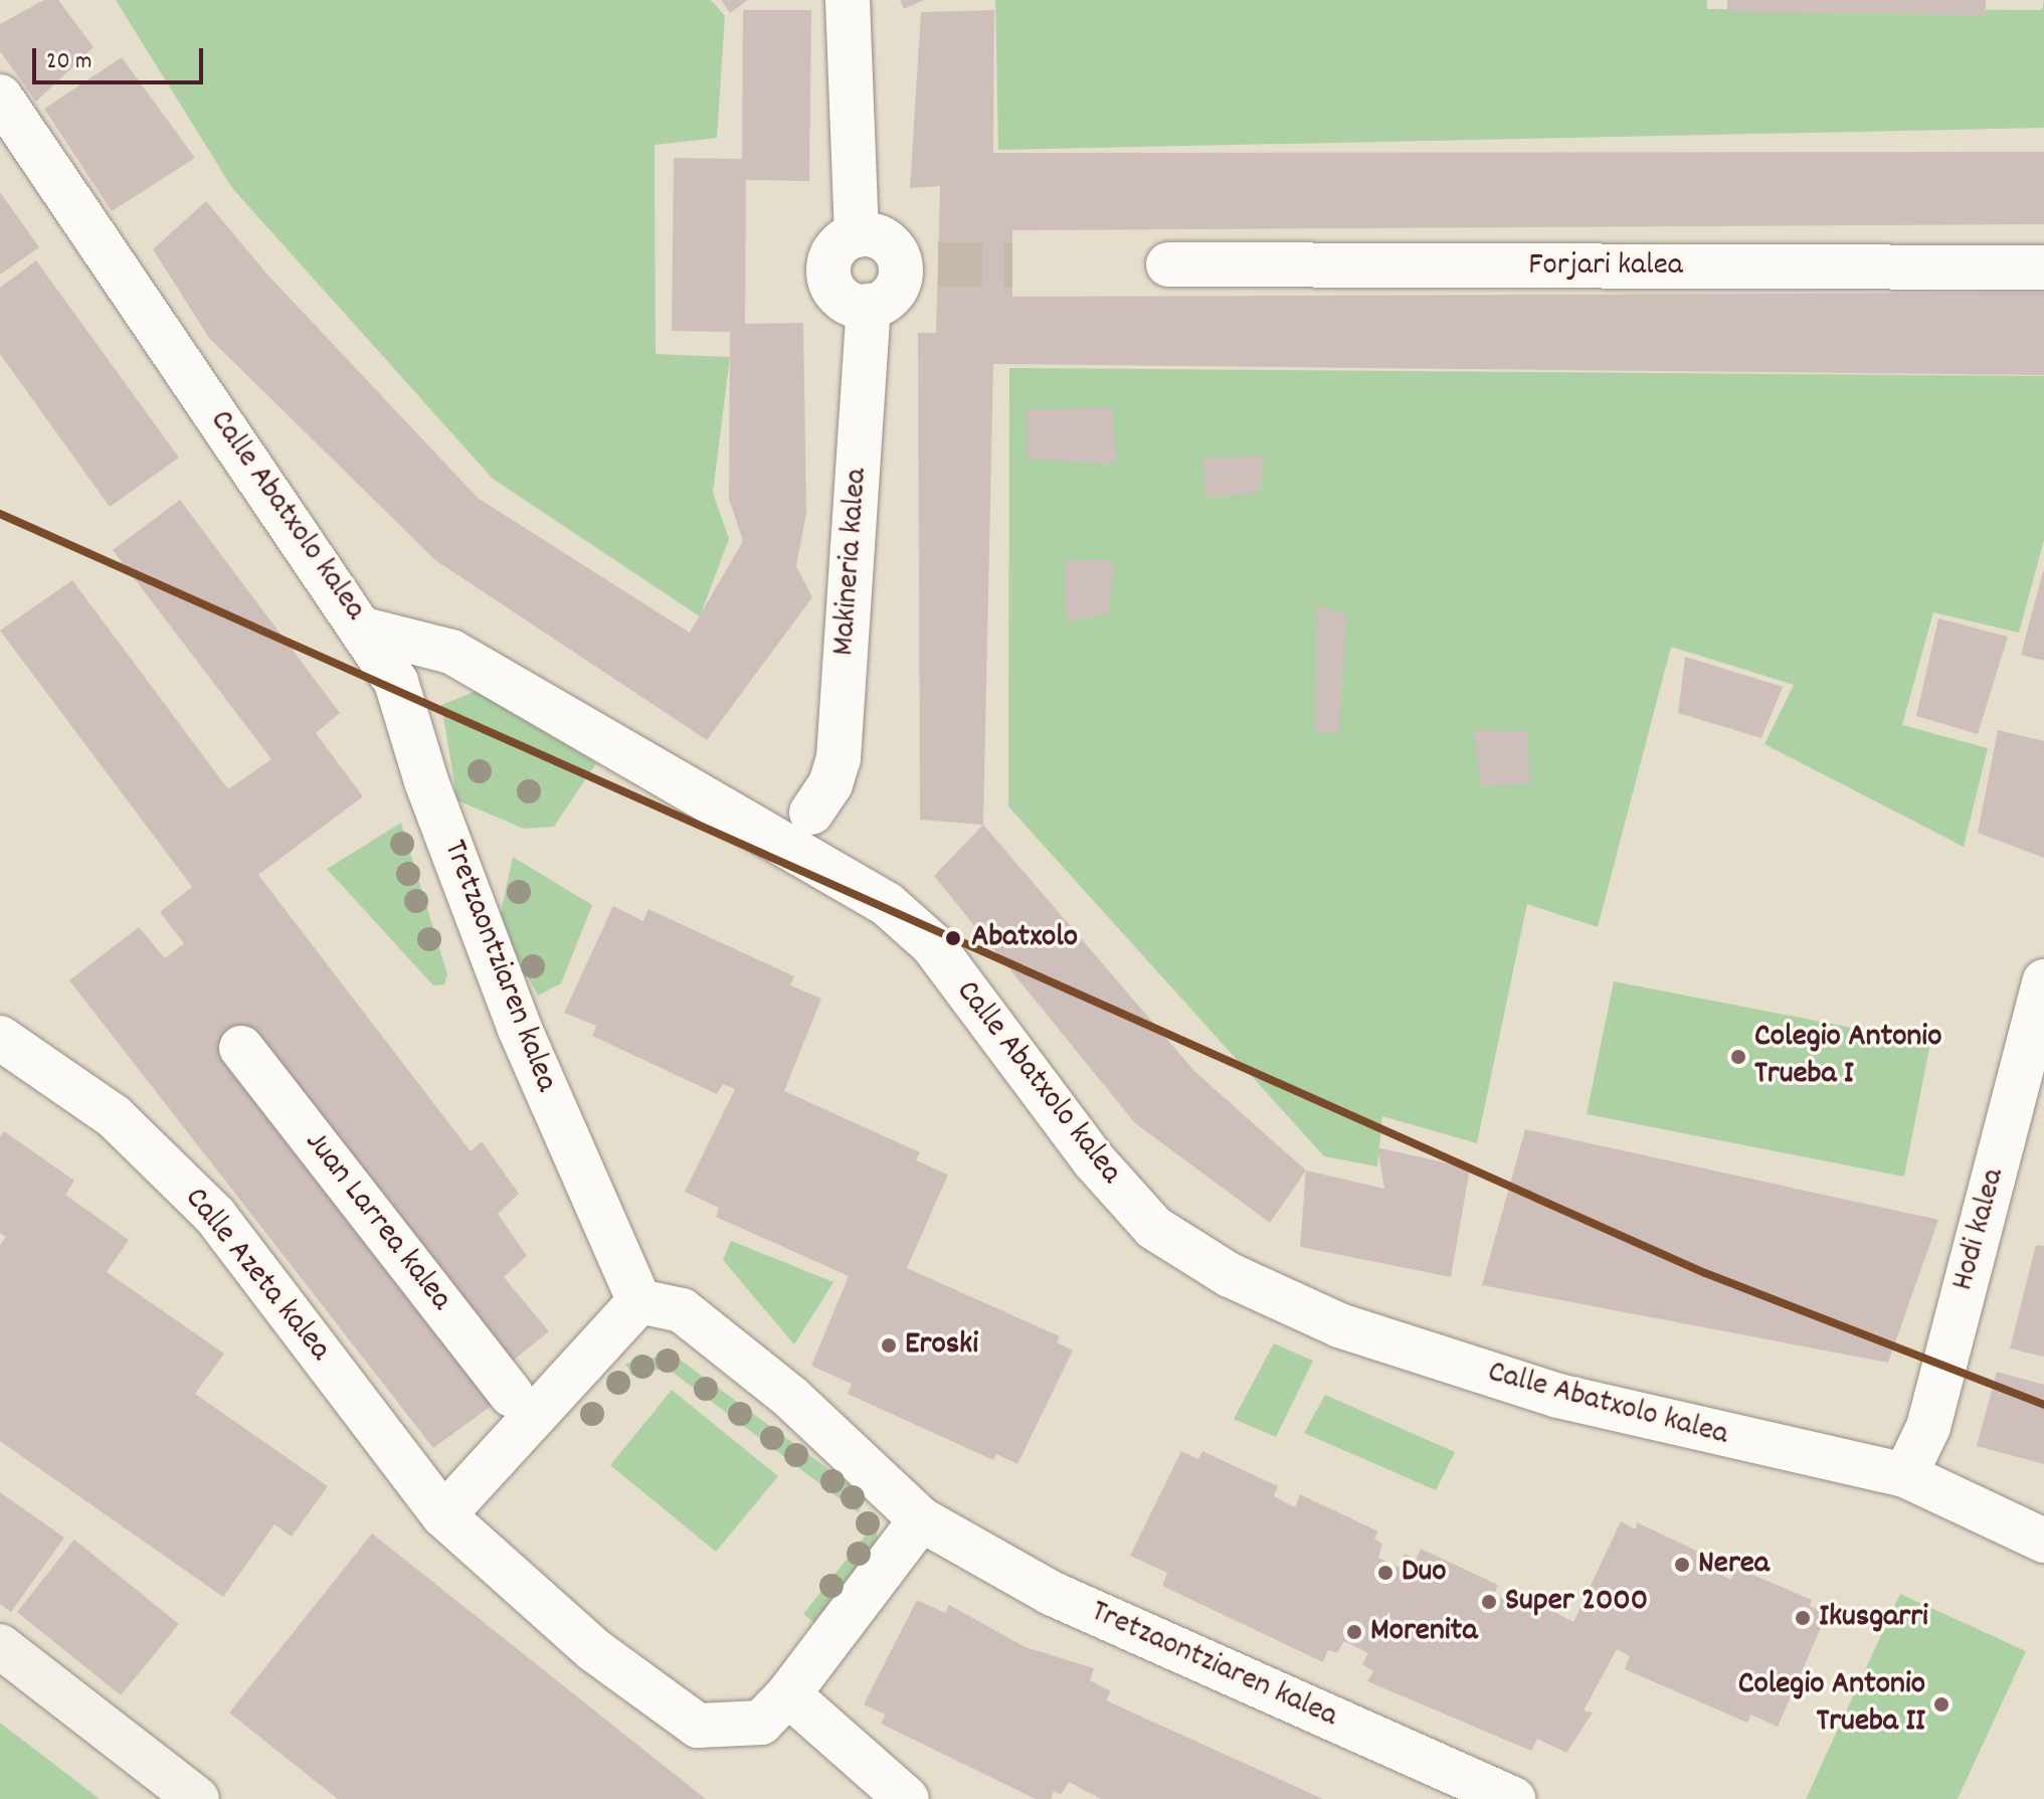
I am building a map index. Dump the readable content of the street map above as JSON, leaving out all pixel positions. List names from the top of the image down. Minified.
{"streets":{"street":["Forjari kalea","Calle Abatxolo kalea","Makineria kalea","Tretzaontziaren kalea","Juan Larrea kalea","Hodi kalea","Calle Azeta kalea"]},"crossings":[["Calle Abatxolo kalea","Tretzaontziaren kalea"],["Calle Abatxolo kalea","Hodi kalea"],["Tretzaontziaren kalea","Calle Azeta kalea"]],"places":["Abatxolo","Colegio Antonio Trueba I","Eroski","Nerea","Duo","Super 2000","Ikusgarri","Morenita","Colegio Antonio Trueba II"],"scale_bar":"20 m"}
